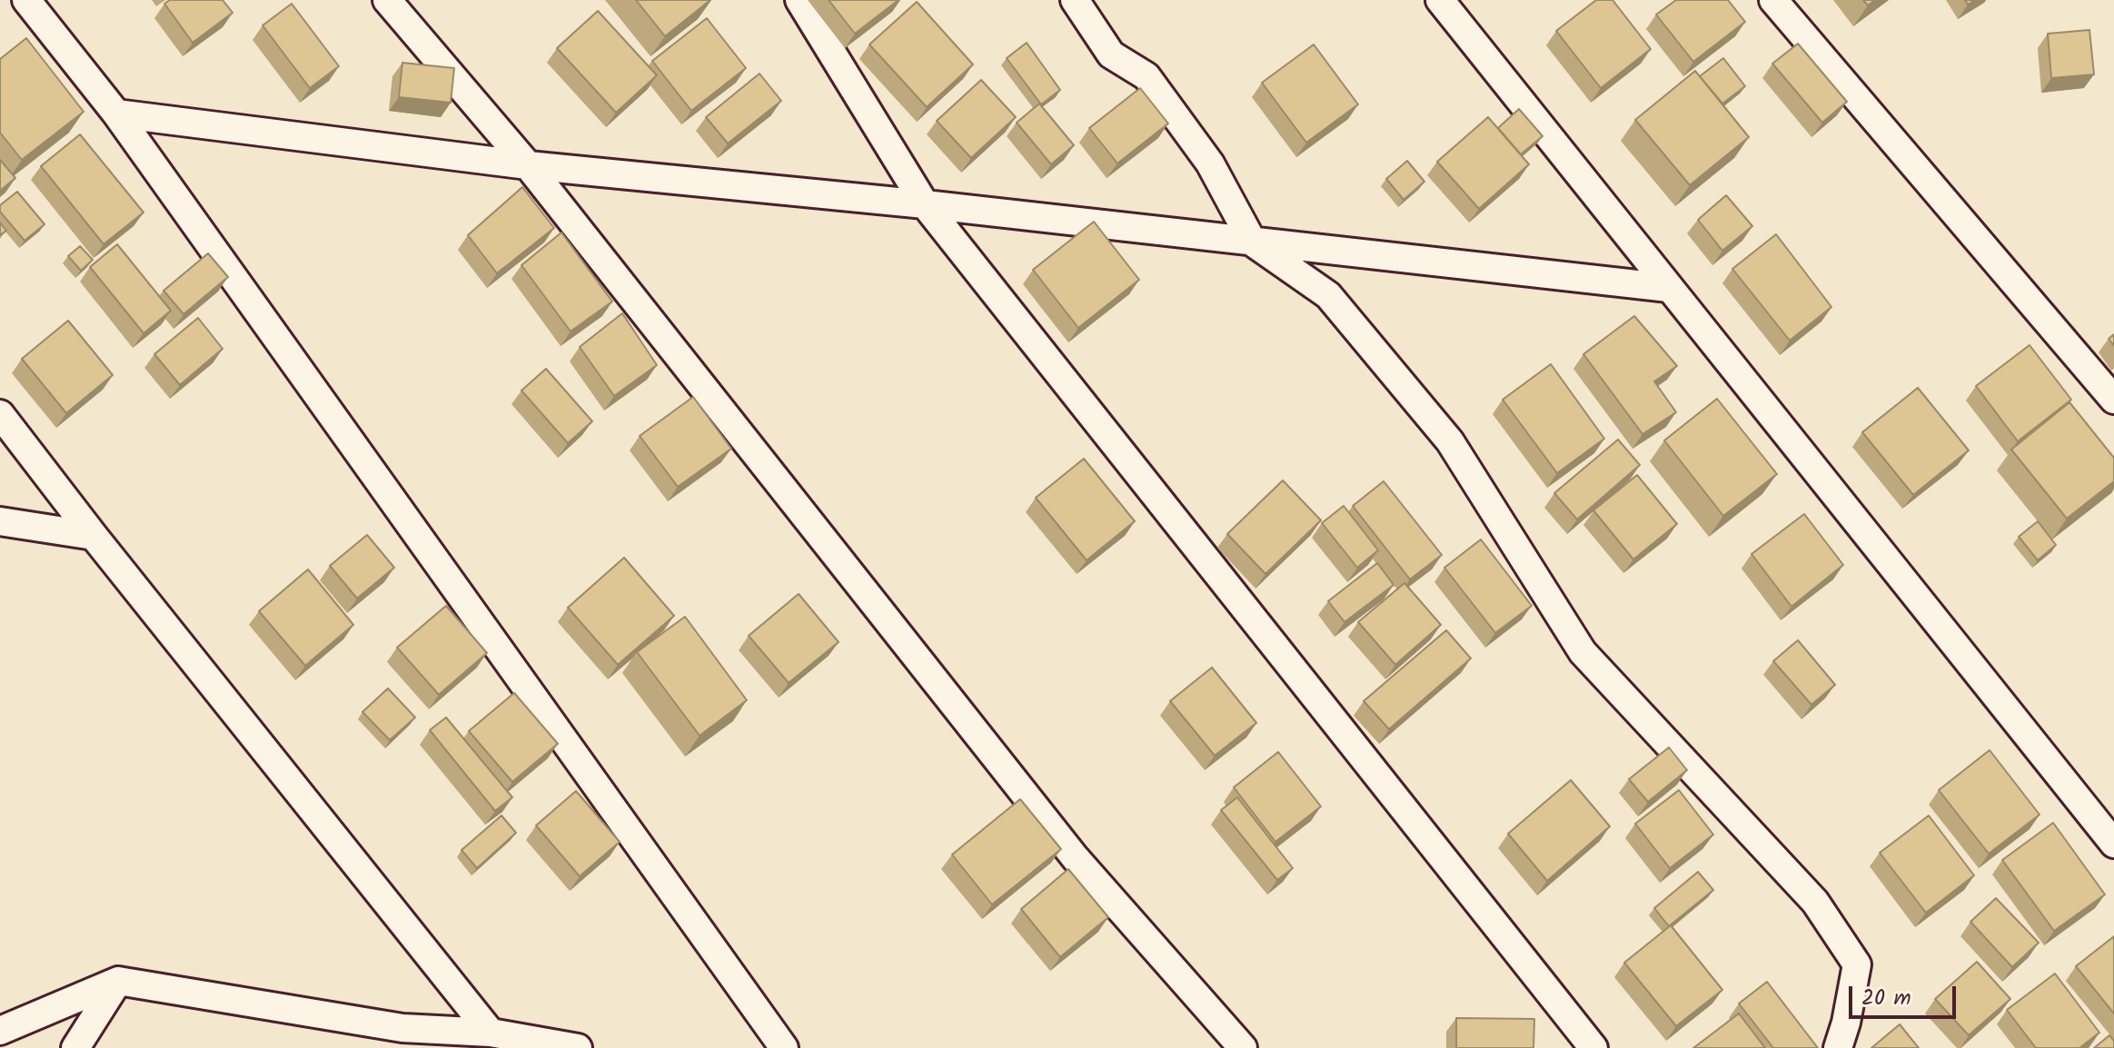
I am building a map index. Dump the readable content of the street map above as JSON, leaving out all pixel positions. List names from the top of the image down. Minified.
{"scale_bar":"20 m"}
